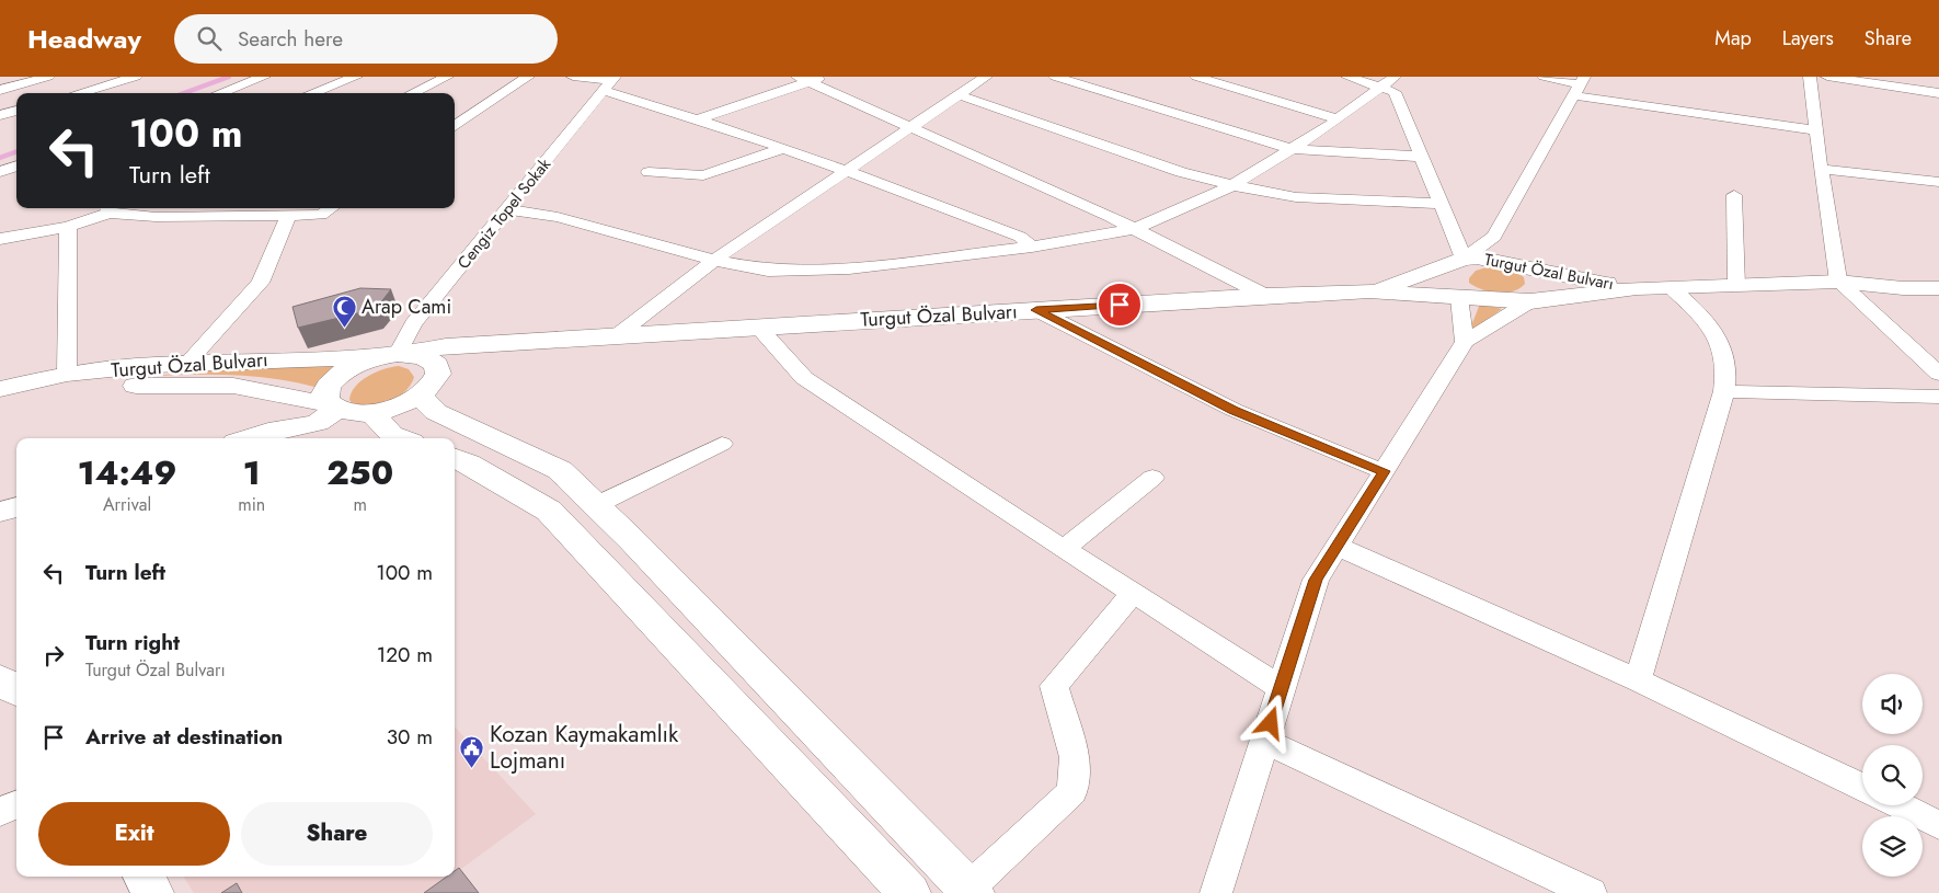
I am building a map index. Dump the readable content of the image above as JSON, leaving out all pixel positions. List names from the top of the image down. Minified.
{"streets":{"main road":["Turgut Özal Bulvarı"],"street":["Cengiz Topel Sokak"]},"crossings":[["Cengiz Topel Sokak","Turgut Özal Bulvarı"]],"places":{"mosque":["Arap Cami"],"public building":["Kozan Kaymakamlık Lojmanı"]},"page":{"header":"Headway","search":"Search here","nav":["Map","Layers","Share"],"turn":["100 m","Turn left"],"eta":["14:49","Arrival","1","min","250","m"],"list":[{"name":"Turn left","value":"100 m"},{"name":"Turn right","note":"Turgut Özal Bulvarı","value":"120 m"},{"name":"Arrive at destination","value":"30 m"}],"buttons":["Exit","Share"]}}
